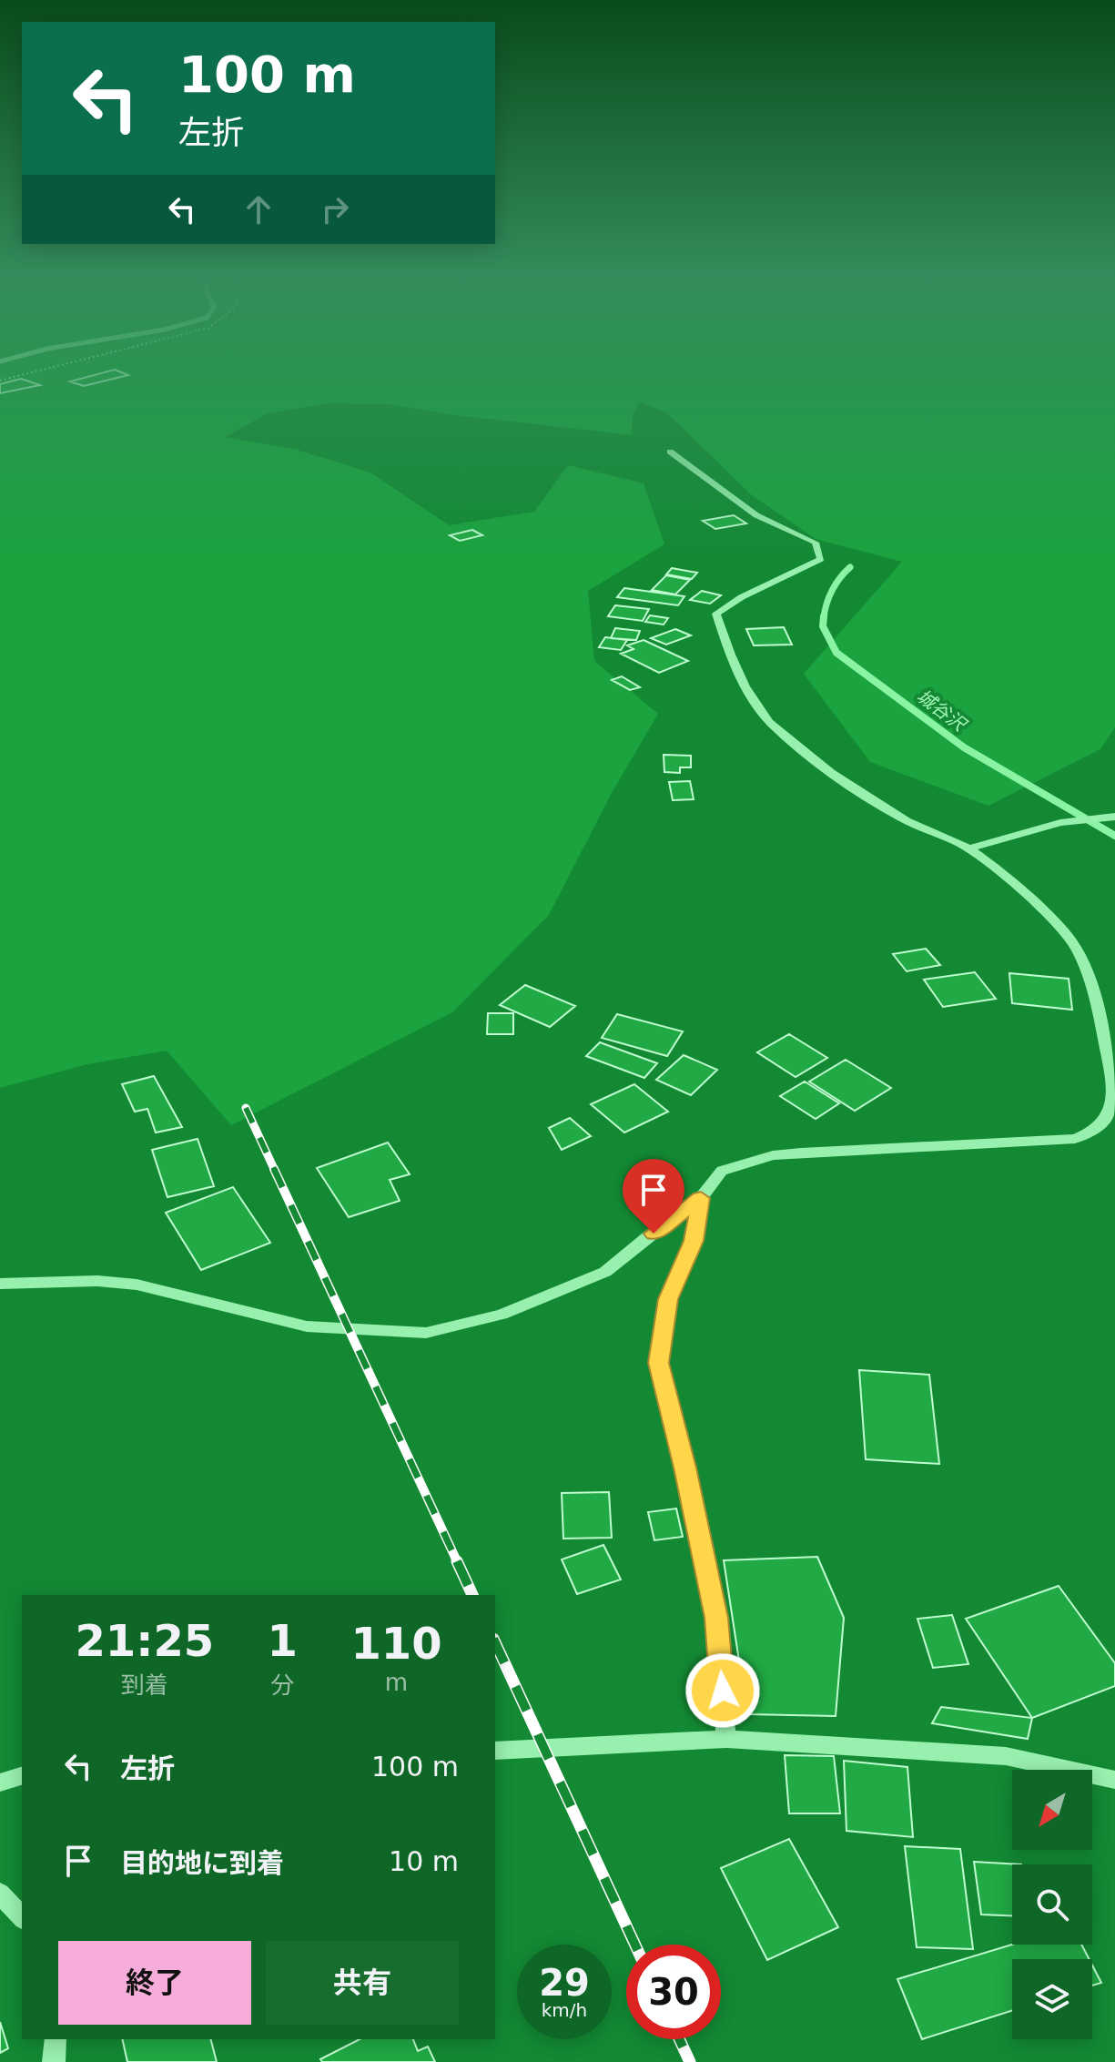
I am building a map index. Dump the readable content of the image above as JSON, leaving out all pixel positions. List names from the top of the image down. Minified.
{"water":["城谷沢"],"north":"bottom left","page":{"turn":["100 m","左折"],"eta":["21:25","到着","1","分","110","m"],"list":[{"name":"左折","value":"100 m"},{"name":"目的地に到着","value":"10 m"}],"buttons":["終了","共有"],"speed":"29 km/h","limit":"30"}}
